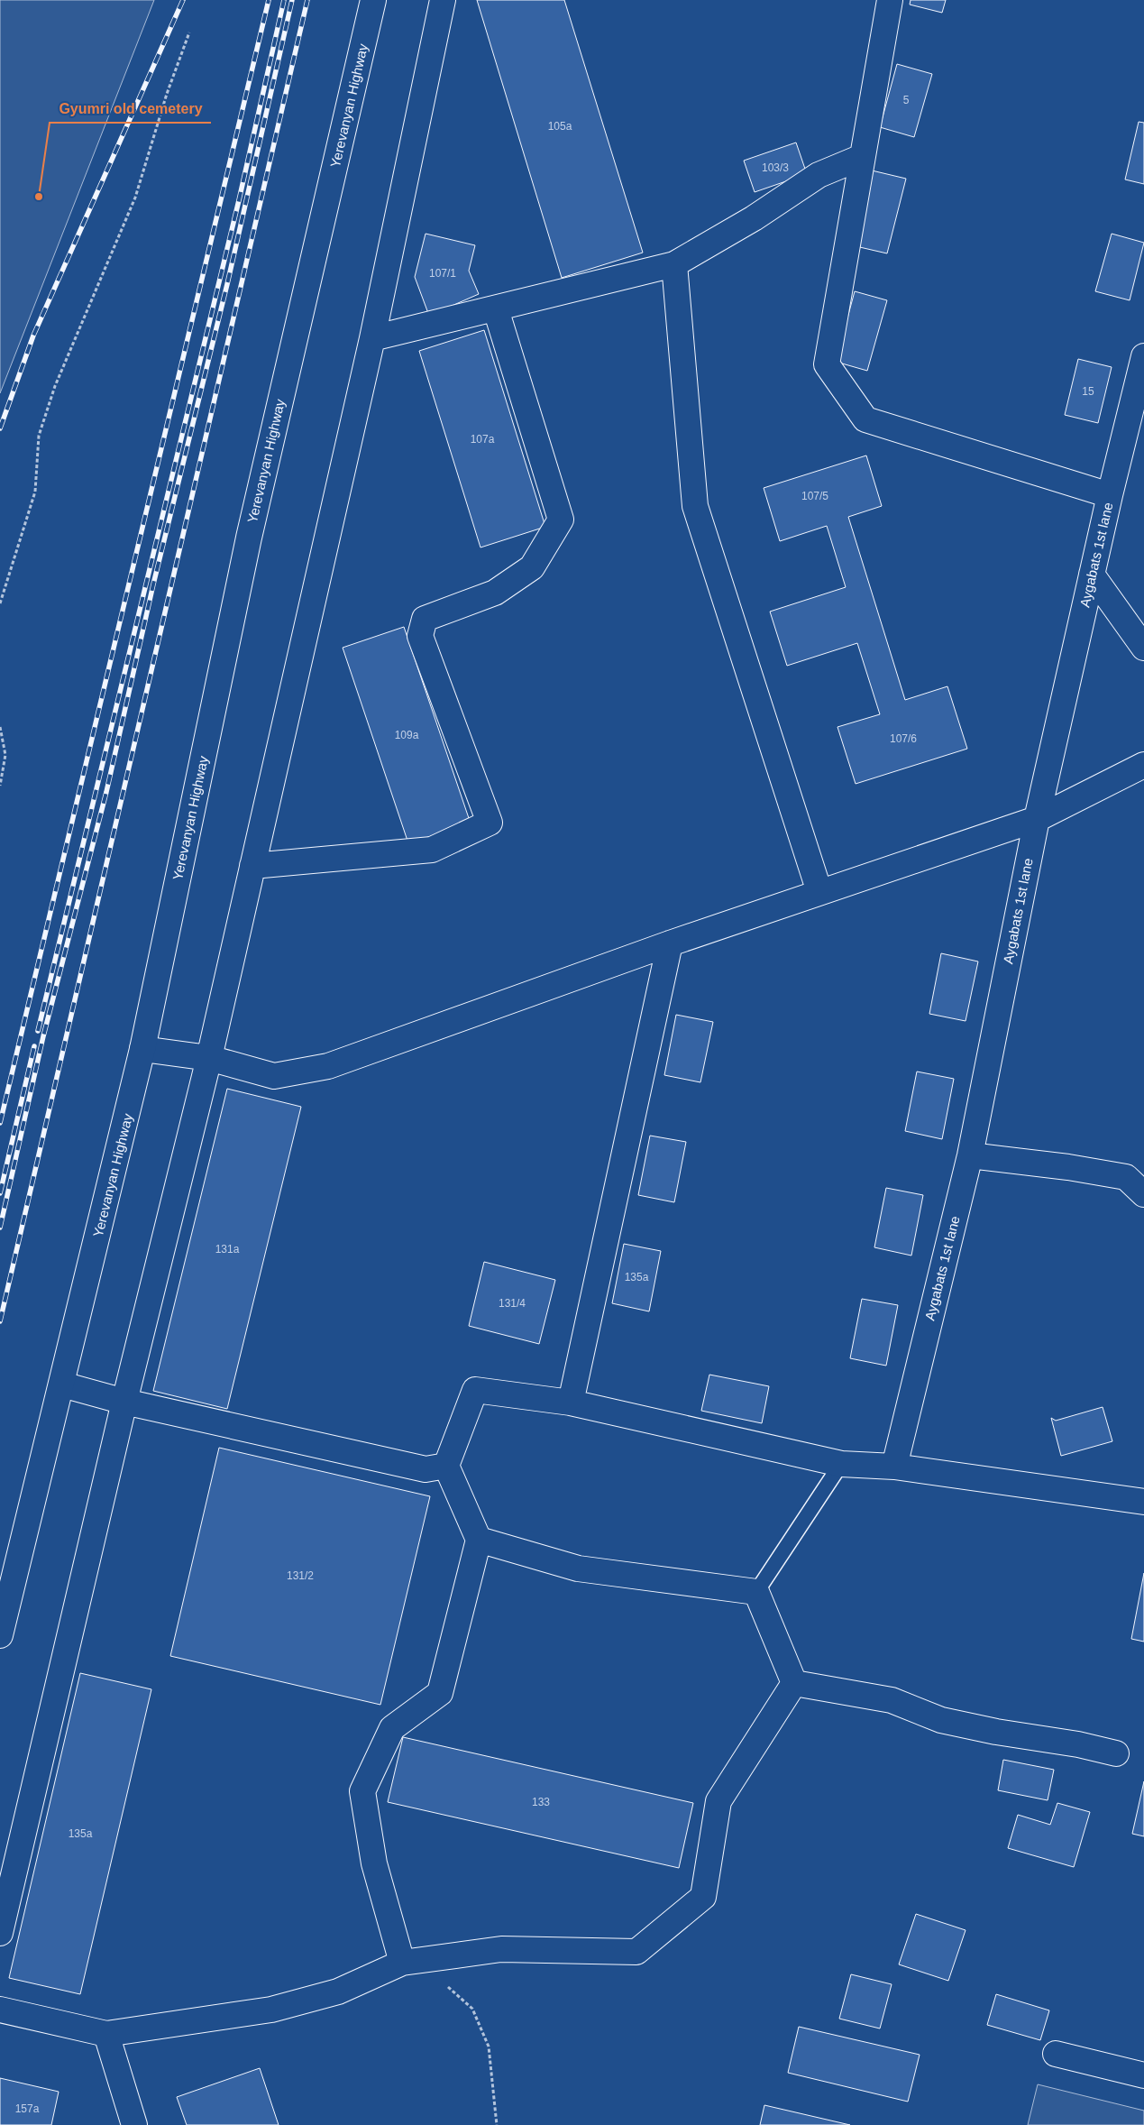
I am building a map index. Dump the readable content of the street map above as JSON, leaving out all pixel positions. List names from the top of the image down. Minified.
{"streets":{"main road":["Yerevanyan Highway","Aygabats 1st lane"]},"places":["Gyumri old cemetery"],"house_numbers":["5","105a","103/3","107/1","15","107a","107/5","109a","107/6","131a","135a","131/4","131/2","133","135a","157a"]}
